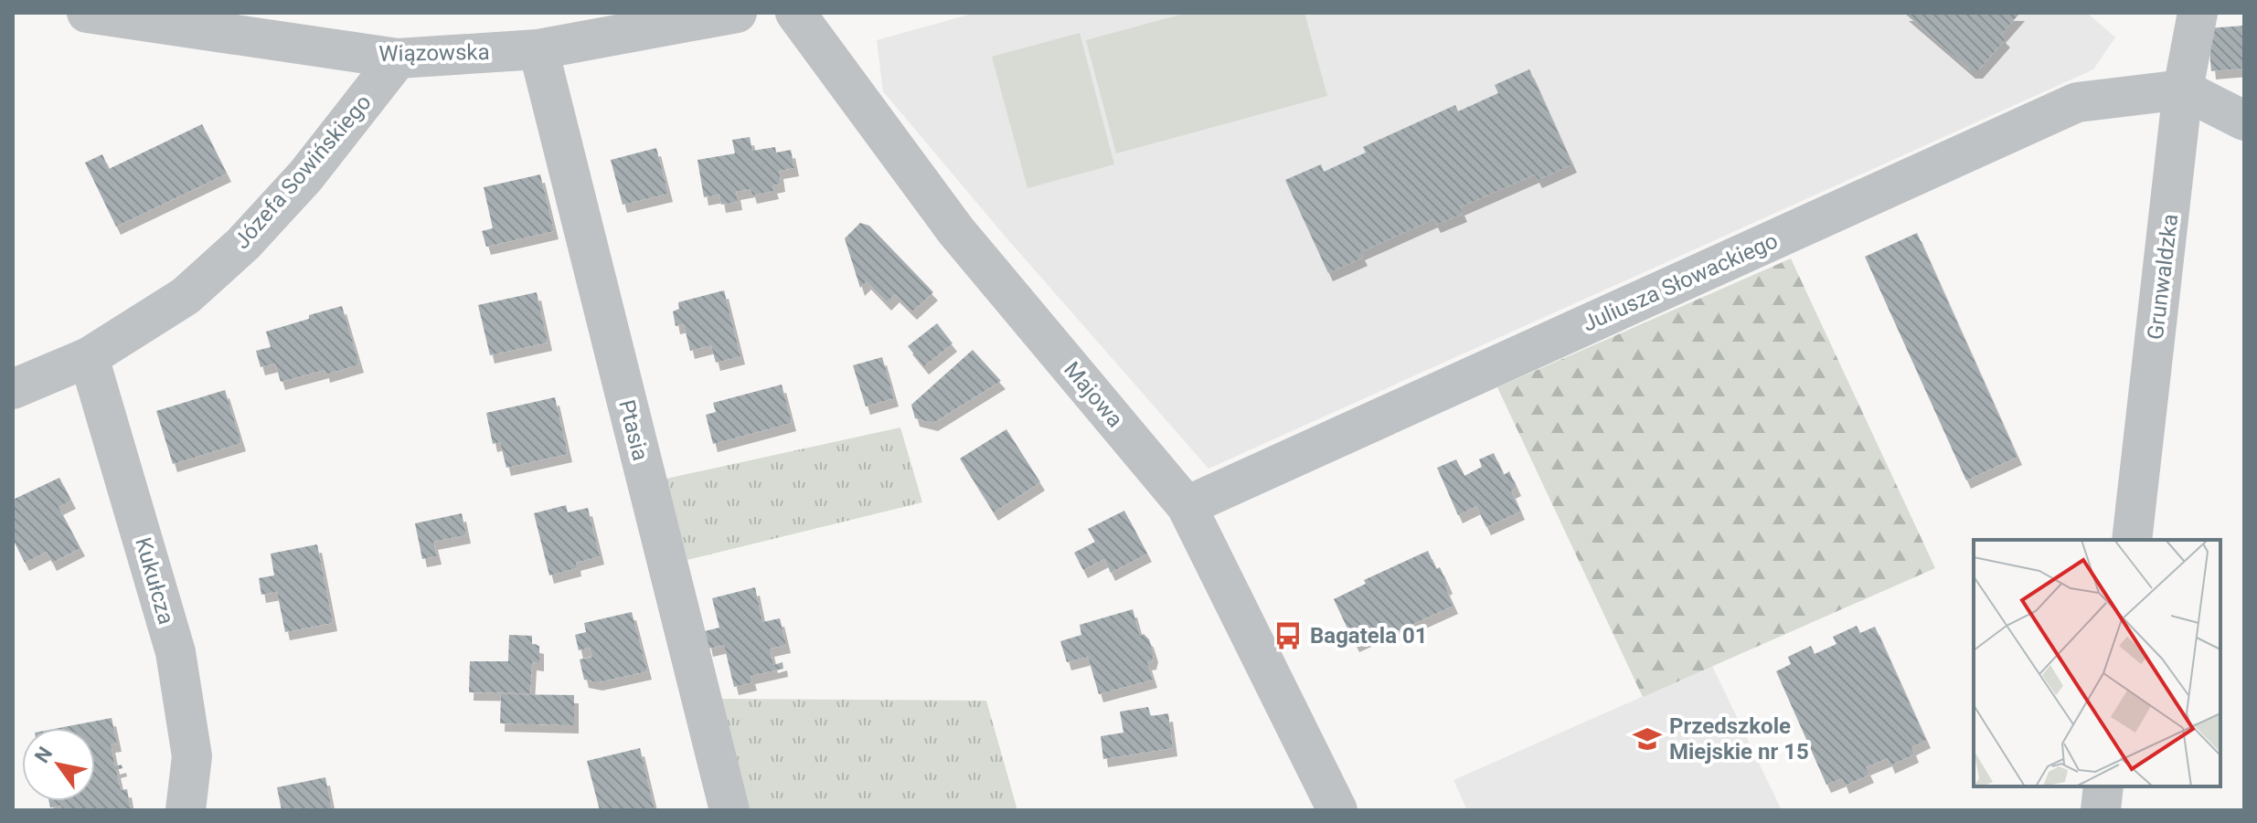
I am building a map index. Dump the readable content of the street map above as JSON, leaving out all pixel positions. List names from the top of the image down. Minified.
{"streets":{"street":["Wiązowska","Józefa Sowińskiego","Grunwaldzka","Juliusza Słowackiego","Majowa","Ptasia","Kukułcza"]},"crossings":[["Wiązowska","Józefa Sowińskiego"],["Wiązowska","Ptasia"],["Józefa Sowińskiego","Kukułcza"],["Grunwaldzka","Juliusza Słowackiego"],["Juliusza Słowackiego","Majowa"]],"places":{"bus stop":["Bagatela 01"],"school or university":["Przedszkole Miejskie nr 15"]},"north":"top left"}
